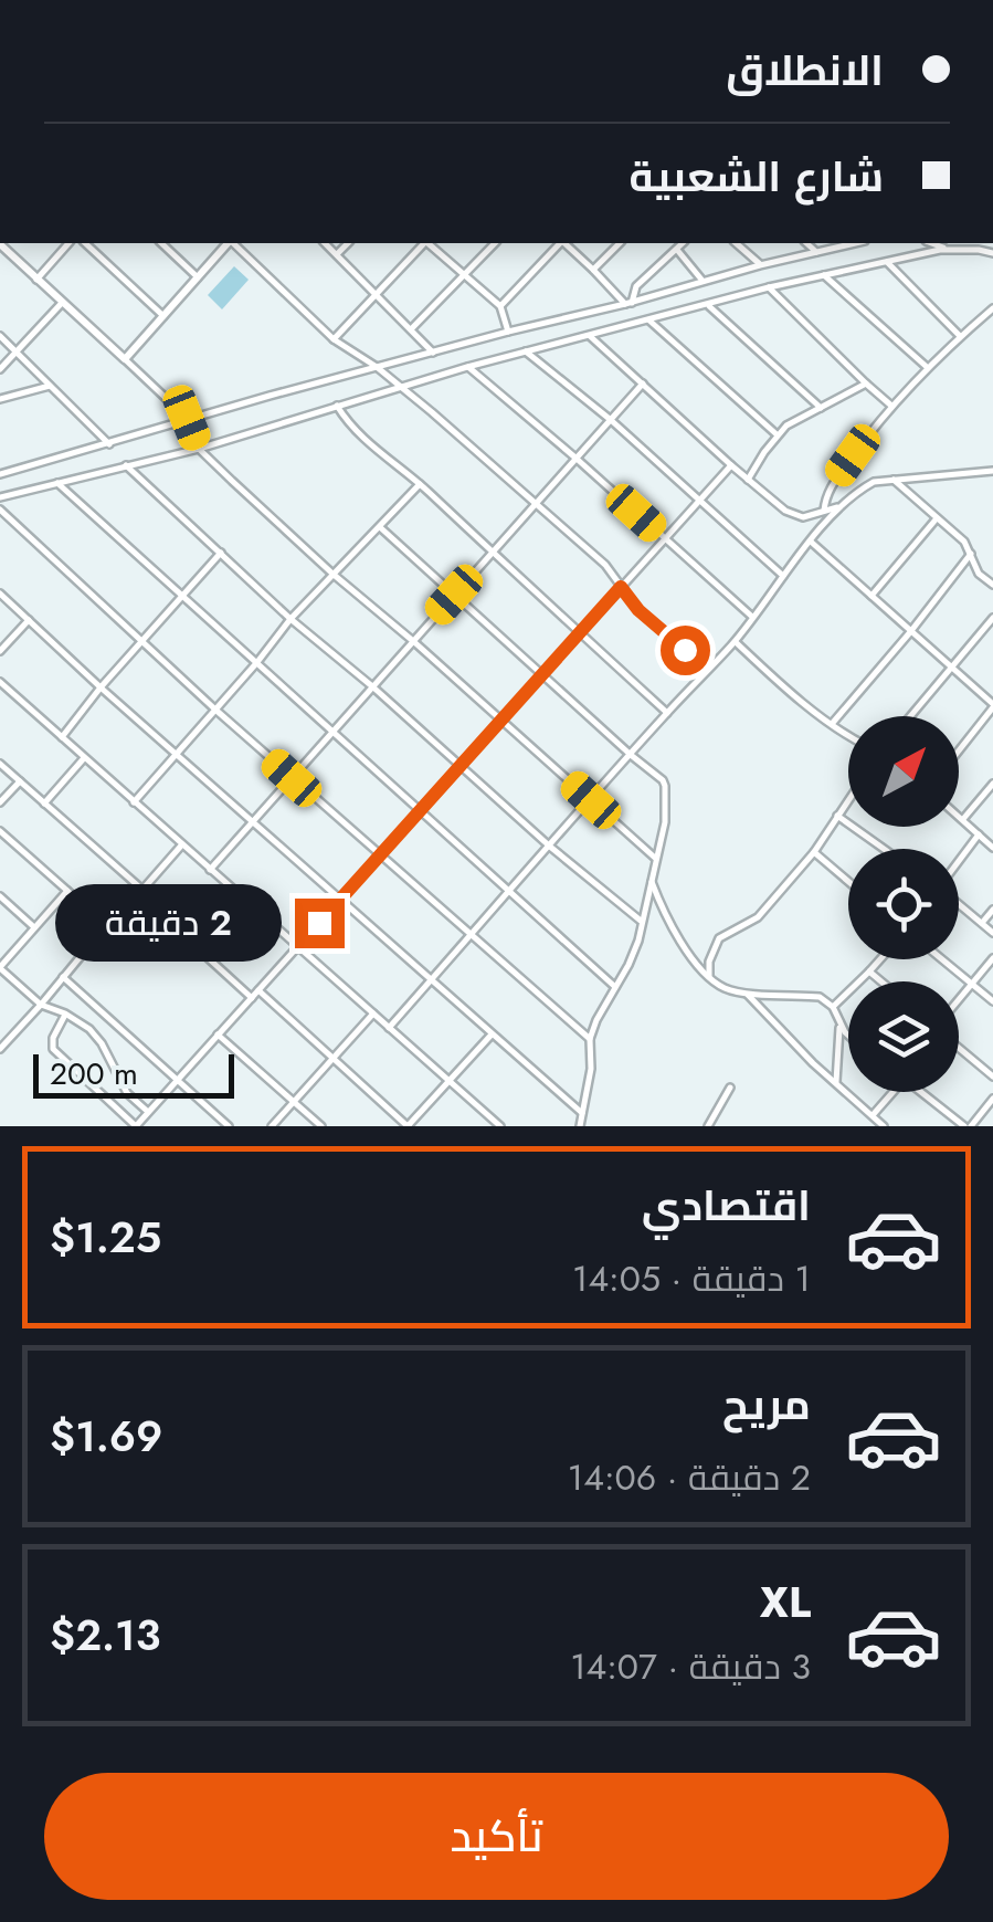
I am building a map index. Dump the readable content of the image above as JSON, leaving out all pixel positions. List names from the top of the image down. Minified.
{"scale_bar":"200 m","north":"top right","page":{"banner":["الانطلاق","شارع الشعبية"],"bubble":"2 دقيقة","scale":"200 m","list":[{"name":"اقتصادي","note":"1 دقيقة · 14:05","value":"$1.25"},{"name":"مريح","note":"2 دقيقة · 14:06","value":"$1.69"},{"name":"XL","note":"3 دقيقة · 14:07","value":"$2.13"}],"buttons":"تأكيد"}}
